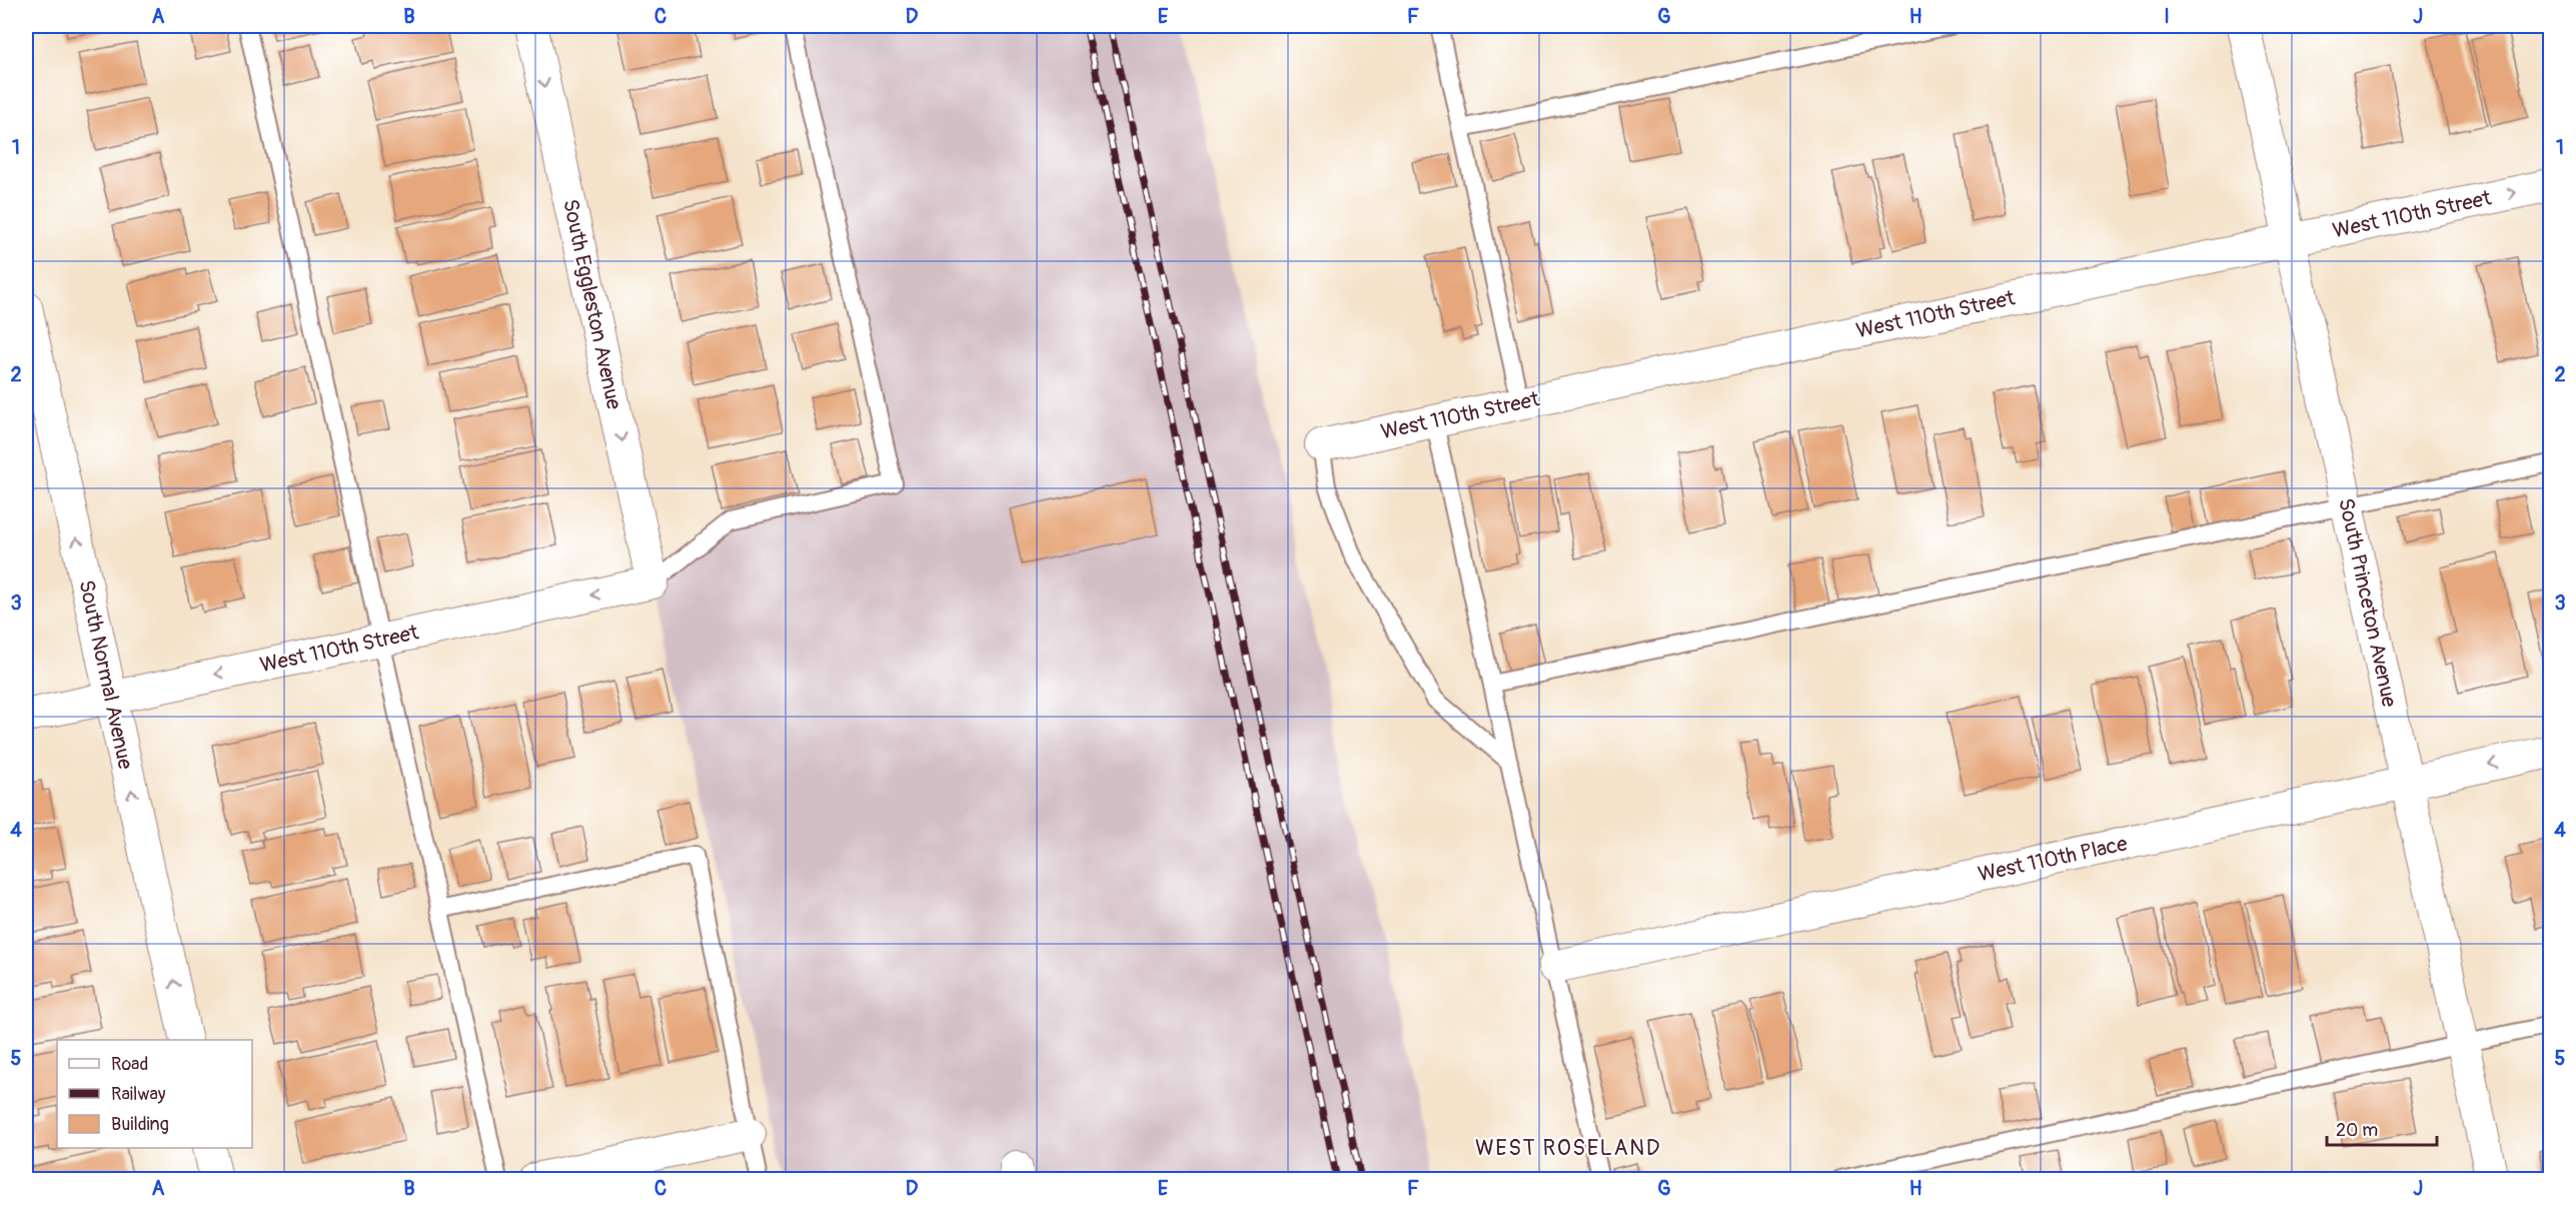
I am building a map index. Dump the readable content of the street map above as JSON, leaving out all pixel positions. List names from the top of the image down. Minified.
{"streets":{"street":["West 110th Street","South Eggleston Avenue","South Princeton Avenue","South Normal Avenue","West 110th Place"]},"crossings":[["West 110th Street","South Eggleston Avenue"],["West 110th Street","South Princeton Avenue"],["West 110th Street","South Normal Avenue"],["South Princeton Avenue","West 110th Place"]],"one_way":["South Eggleston Avenue","South Normal Avenue"],"districts":["WEST ROSELAND"],"legend":["Road","Railway","Building"],"scale_bar":"20 m","grid":{"columns":["A","B","C","D","E","F","G","H","I","J"],"rows":["1","2","3","4","5"]}}
